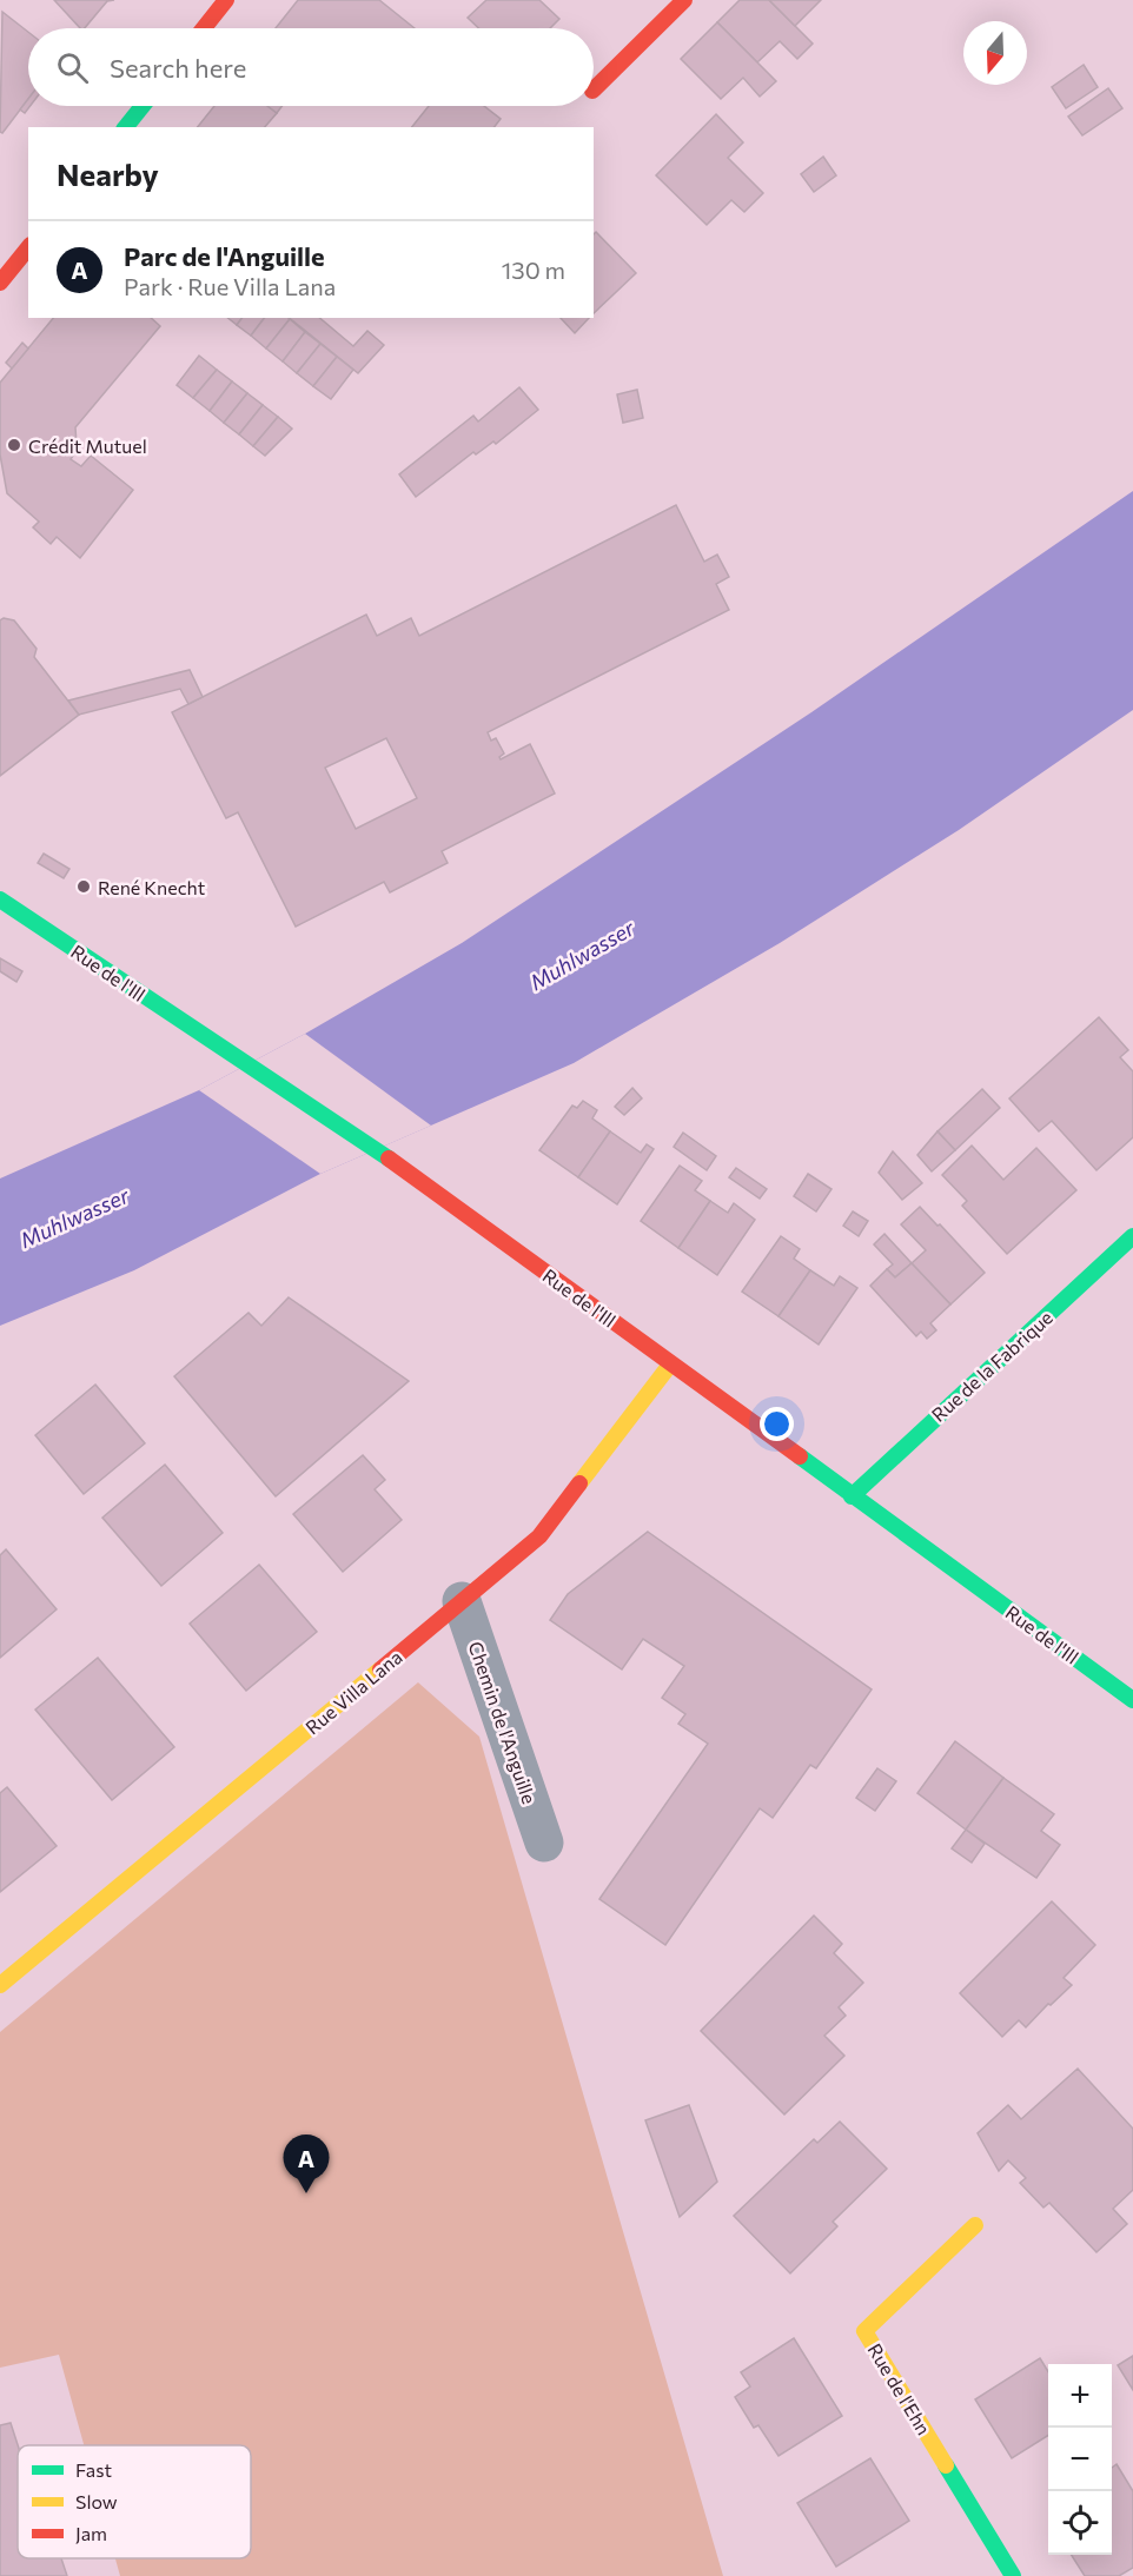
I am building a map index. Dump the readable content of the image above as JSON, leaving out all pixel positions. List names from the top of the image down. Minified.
{"streets":{"street":["Rue de l'Ill","Rue de la Fabrique","Rue Villa Lana","Chemin de l'Anguille","Rue de l'Ehn"]},"crossings":[["Rue de l'Ill","Rue de la Fabrique"],["Rue de l'Ill","Rue Villa Lana"],["Rue Villa Lana","Chemin de l'Anguille"]],"water":["Muhlwasser"],"places":["Crédit Mutuel","René Knecht"],"legend":["Fast","Slow","Jam"],"north":"bottom","page":{"search":"Search here","heading":"Nearby","list":[{"mark":"A","name":"Parc de l'Anguille","note":"Park · Rue Villa Lana","value":"130 m"}],"pins":"A","map_buttons":["+","−"]}}
